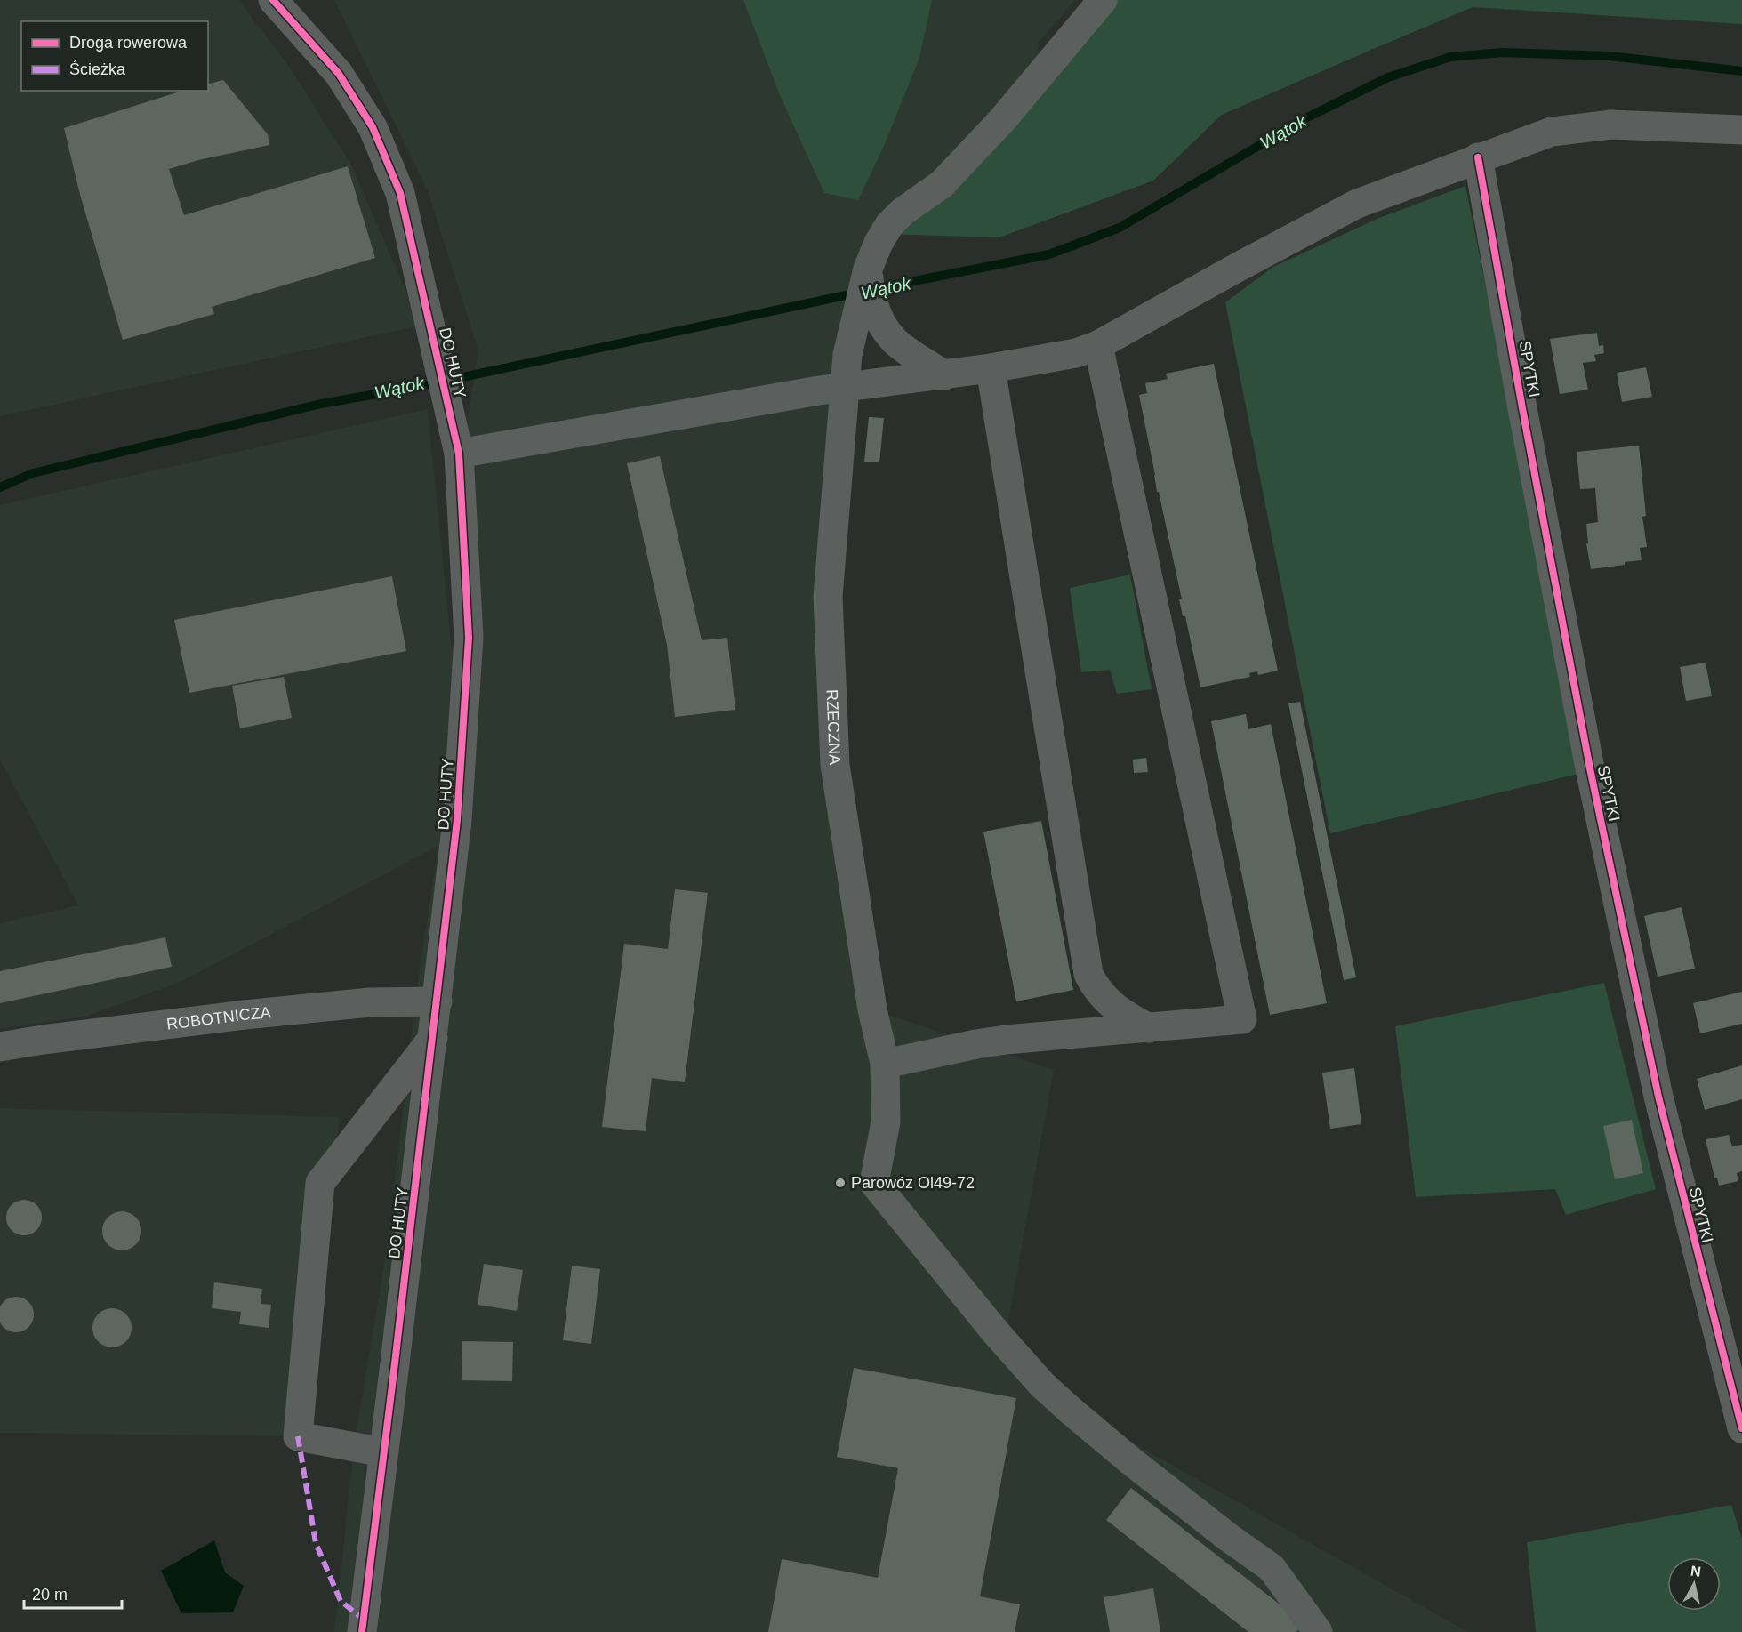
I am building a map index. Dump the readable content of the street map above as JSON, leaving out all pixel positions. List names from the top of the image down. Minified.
{"streets":{"street":["DO HUTY","SPYTKI","RZECZNA","ROBOTNICZA"]},"crossings":[["DO HUTY","ROBOTNICZA"]],"water":["Wątok"],"places":["Parowóz Ol49-72"],"legend":["Droga rowerowa","Ścieżka"],"scale_bar":"20 m","north":"top"}
